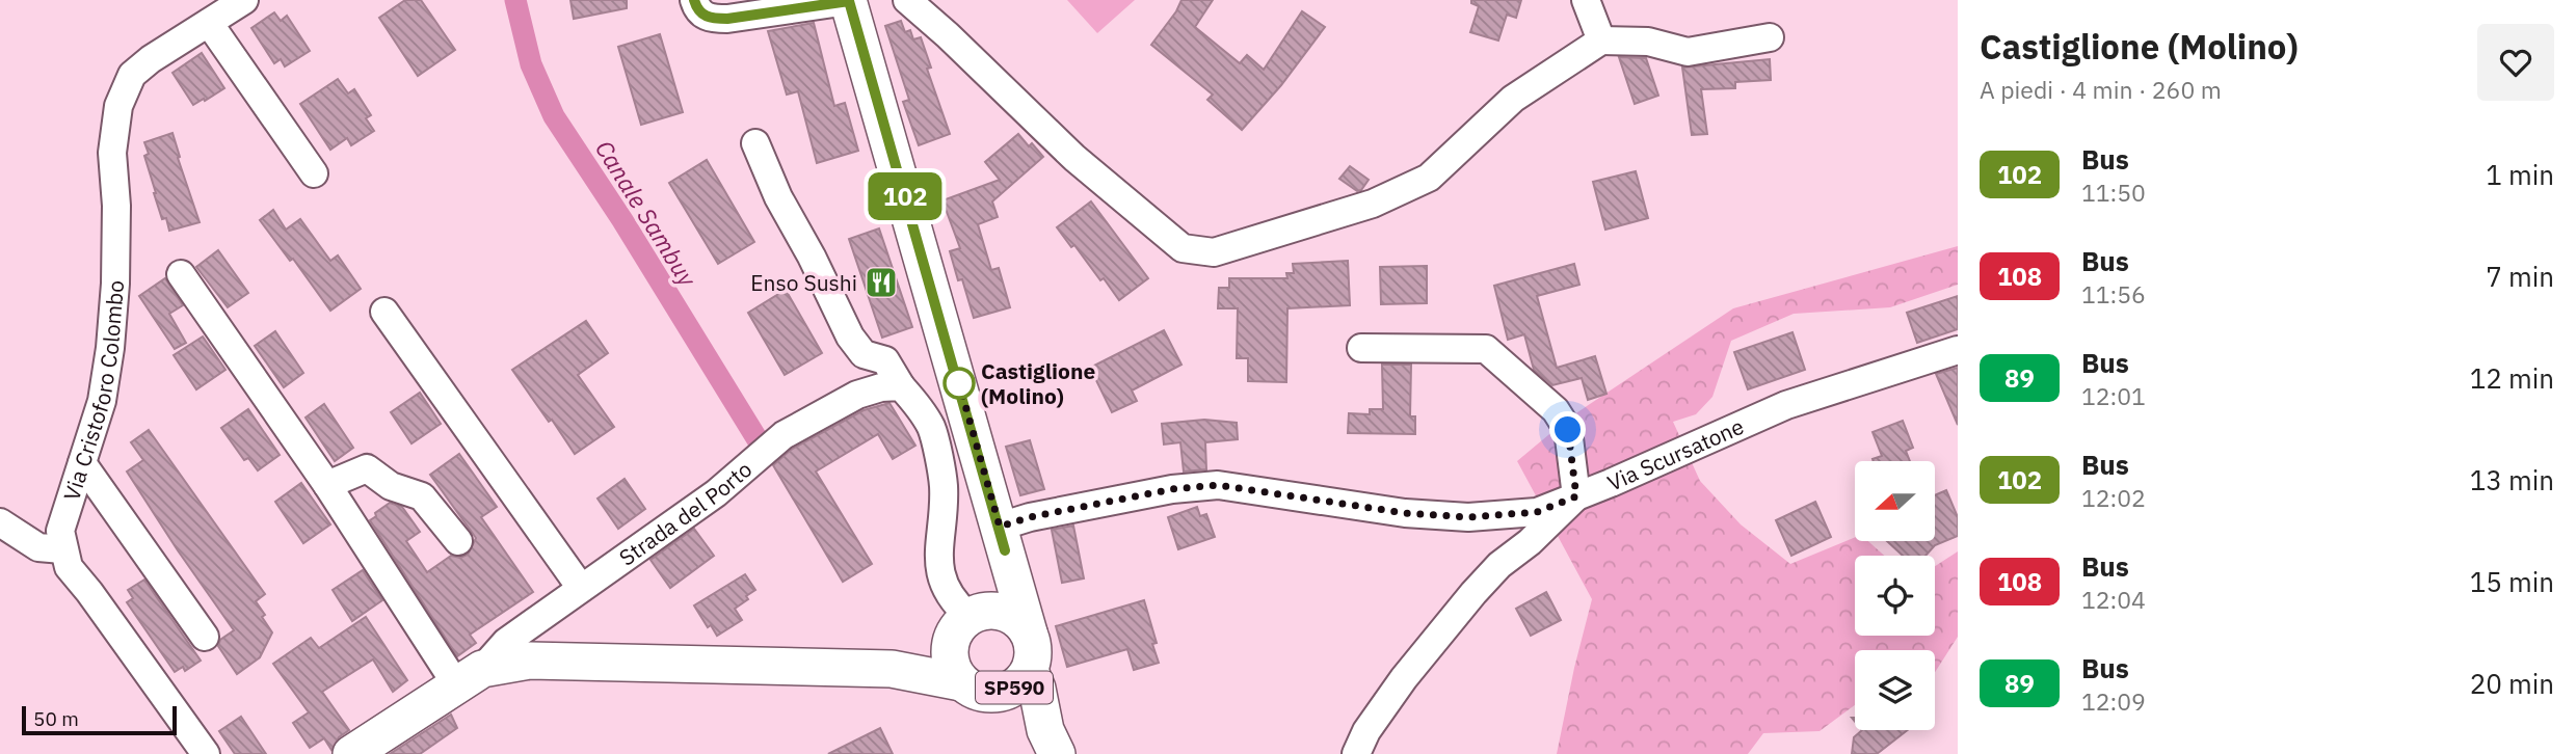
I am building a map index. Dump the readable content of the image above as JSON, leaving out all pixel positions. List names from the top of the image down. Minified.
{"streets":{"main road":["SP590"],"street":["Via Cristoforo Colombo","Via Scursatone","Strada del Porto"]},"crossings":[["Via Scursatone","SP590"]],"water":["Canale Sambuy"],"places":{"restaurant":["Enso Sushi"],"other":["Castiglione (Molino)"]},"lines":["bus line 102"],"scale_bar":"50 m","north":"left","page":{"on_map":"102","heading":["Castiglione (Molino)","A piedi · 4 min · 260 m"],"list":[{"mark":"102","name":"Bus","note":"11:50","value":"1 min"},{"mark":"108","name":"Bus","note":"11:56","value":"7 min"},{"mark":"89","name":"Bus","note":"12:01","value":"12 min"},{"mark":"102","name":"Bus","note":"12:02","value":"13 min"},{"mark":"108","name":"Bus","note":"12:04","value":"15 min"},{"mark":"89","name":"Bus","note":"12:09","value":"20 min"}],"scale":"50 m"}}
